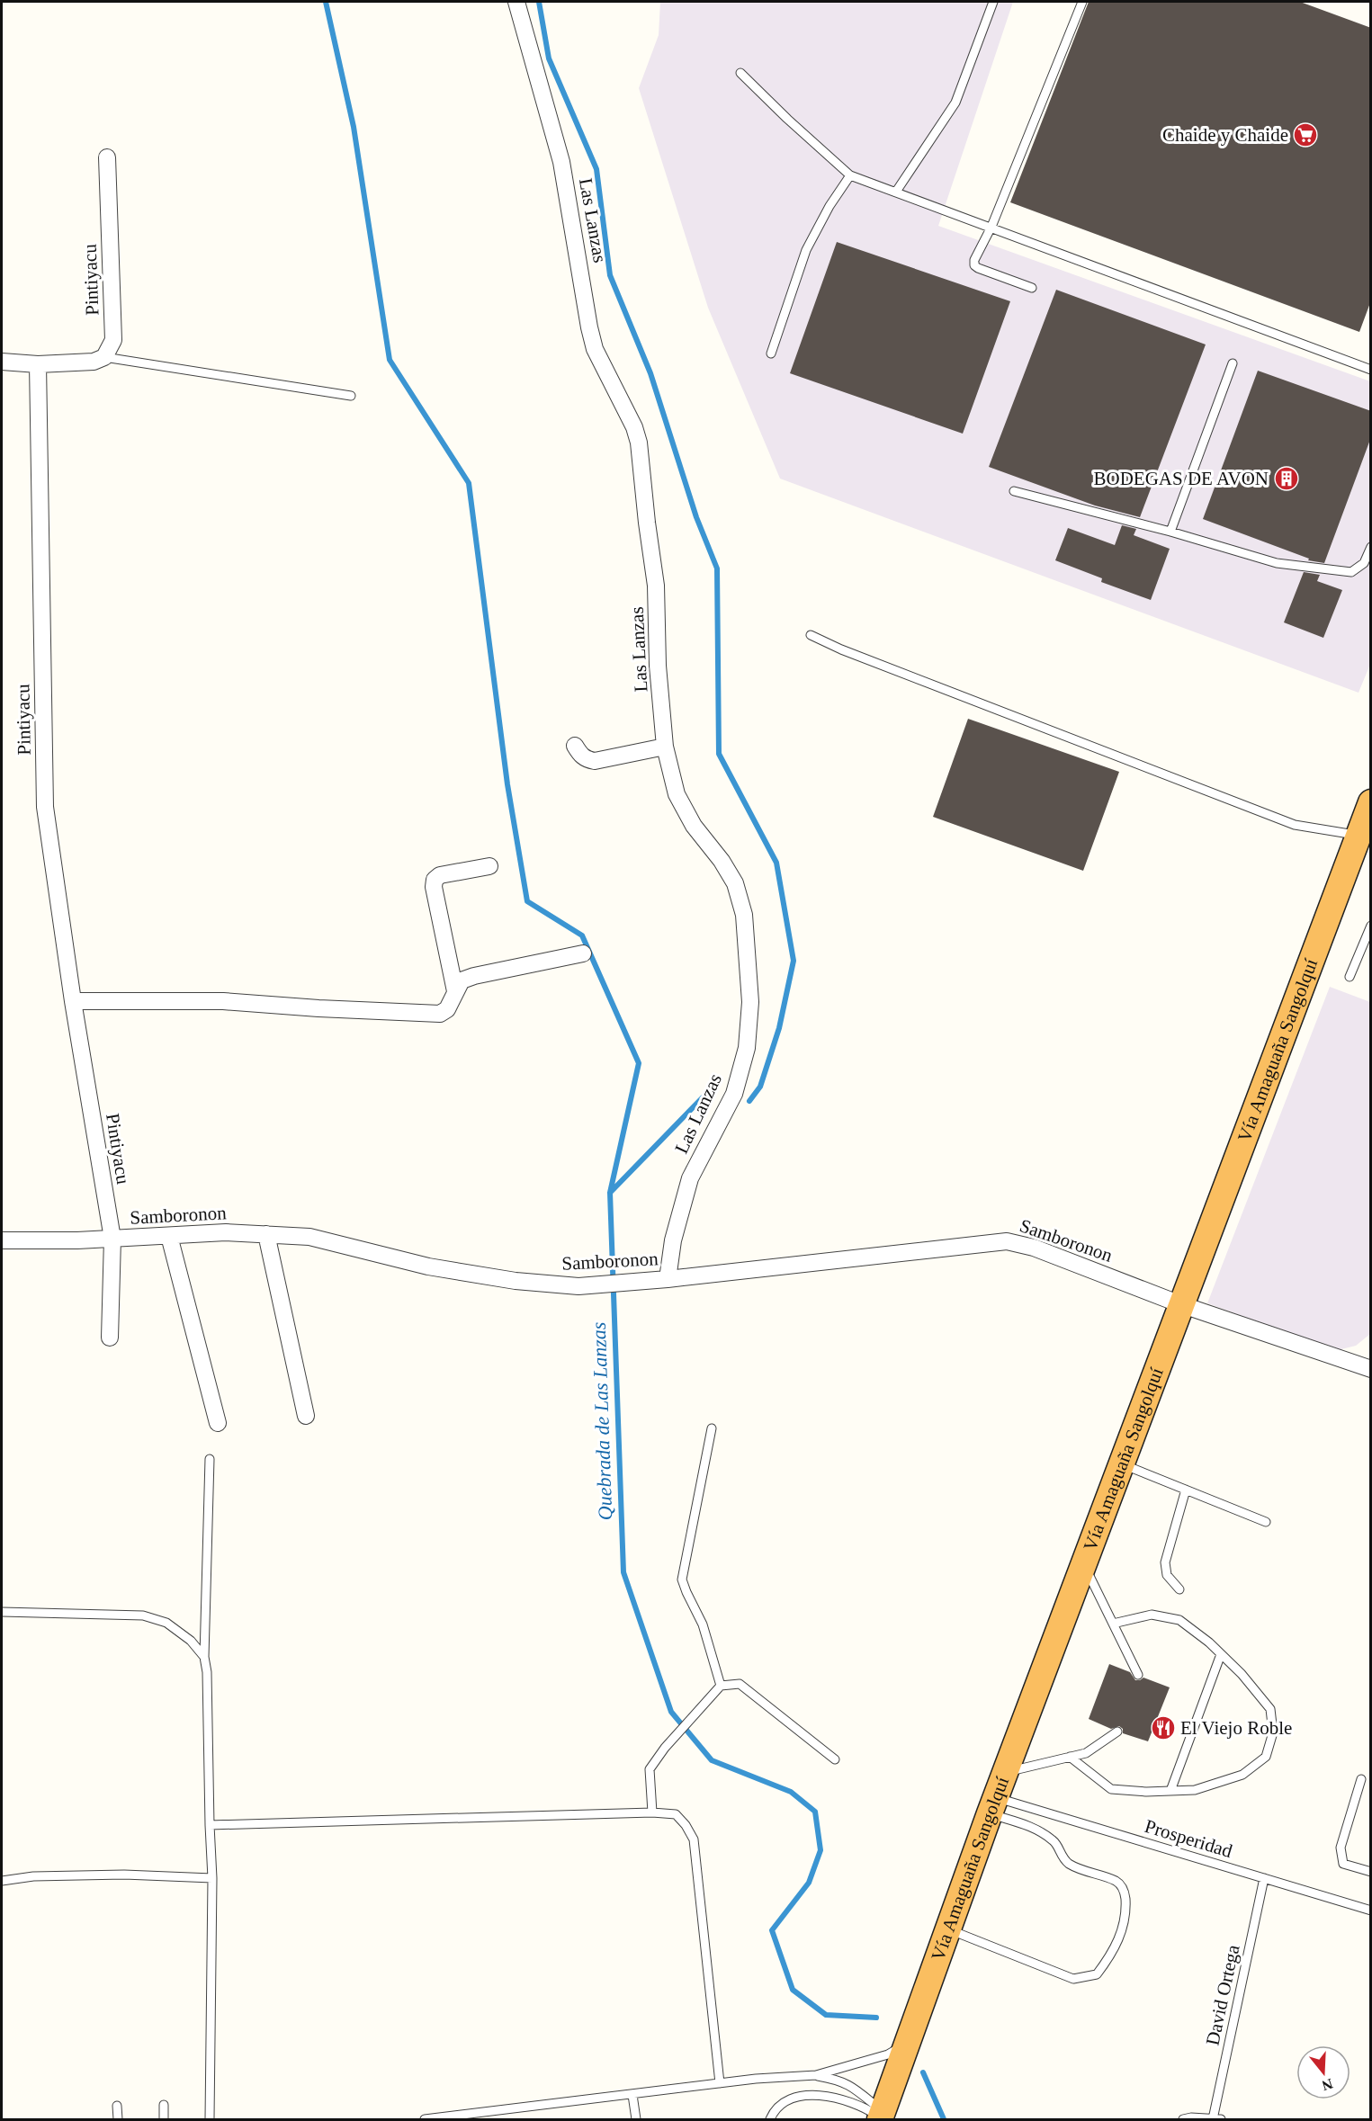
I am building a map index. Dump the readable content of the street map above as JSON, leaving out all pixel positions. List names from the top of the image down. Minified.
{"streets":{"highway":["Vía Amaguaña Sangolquí"],"street":["Las Lanzas","Pintiyacu","Samboronon"],"lane":["Prosperidad","David Ortega"]},"crossings":[["Las Lanzas","Samboronon"],["Pintiyacu","Samboronon"],["Vía Amaguaña Sangolquí","Samboronon"],["Vía Amaguaña Sangolquí","Prosperidad"],["Prosperidad","David Ortega"]],"water":["Quebrada de Las Lanzas"],"places":{"supermarket":["Chaide y Chaide"],"building":["BODEGAS DE AVON"],"restaurant":["El Viejo Roble"]},"north":"bottom"}
